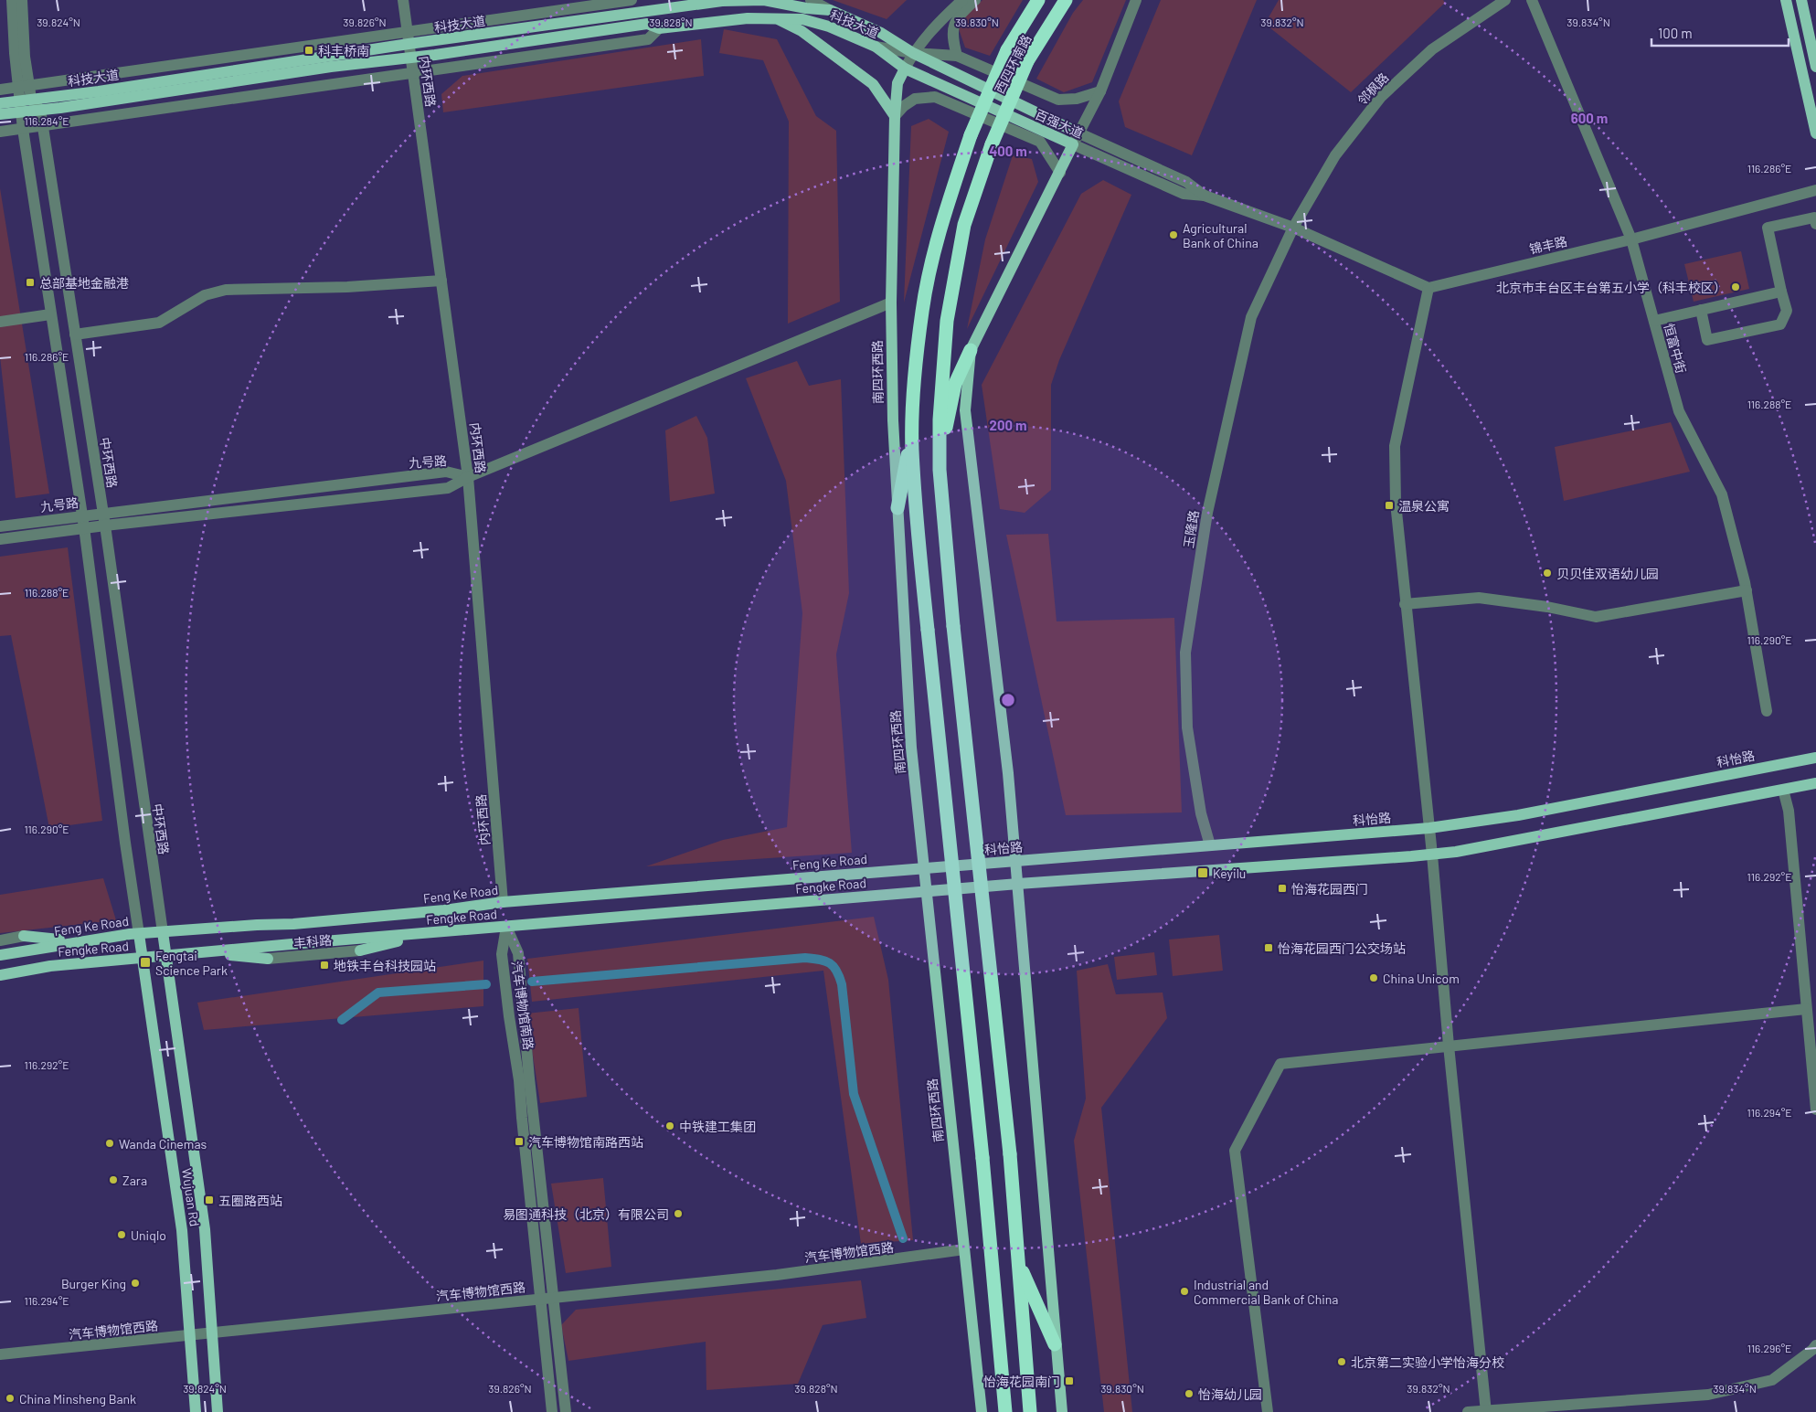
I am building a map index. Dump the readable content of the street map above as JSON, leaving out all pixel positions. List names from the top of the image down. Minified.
{"streets":{"highway":["西四环南路"],"main road":["科技大道","百强大道","南四环西路","科怡路","Feng Ke Road","Fengke Road","Wujuan Rd"],"street":["内环西路","邻枫路","锦丰路","恒富中街","九号路","中环西路","玉隆路","丰科路","汽车博物馆南路","汽车博物馆西路"]},"crossings":[["科技大道","内环西路"],["科技大道","百强大道"],["科技大道","南四环西路"],["科技大道","中环西路"],["内环西路","九号路"],["内环西路","Feng Ke Road"],["邻枫路","百强大道"],["邻枫路","玉隆路"],["百强大道","南四环西路"],["百强大道","玉隆路"],["锦丰路","恒富中街"],["南四环西路","科怡路"],["南四环西路","Feng Ke Road"],["南四环西路","Fengke Road"],["南四环西路","汽车博物馆西路"],["九号路","中环西路"],["中环西路","Feng Ke Road"],["中环西路","Wujuan Rd"],["玉隆路","科怡路"],["科怡路","Feng Ke Road"],["Feng Ke Road","Wujuan Rd"],["Fengke Road","汽车博物馆南路"],["Fengke Road","Wujuan Rd"],["汽车博物馆南路","汽车博物馆西路"],["Wujuan Rd","汽车博物馆西路"]],"places":{"transit":["科丰桥南","总部基地金融港","温泉公寓","Keyilu","怡海花园西门","怡海花园西门公交场站","Fengtai Science Park","地铁丰台科技园站","汽车博物馆南路西站","五圈路西站","怡海花园南门"],"other":["Agricultural Bank of China","北京市丰台区丰台第五小学（科丰校区）","贝贝佳双语幼儿园","China Unicom","中铁建工集团","Wanda Cinemas","Zara","易图通科技（北京）有限公司","Uniqlo","Burger King","Industrial and Commercial Bank of China","北京第二实验小学怡海分校","怡海幼儿园","China Minsheng Bank"]},"scale_bar":"100 m","coordinates":["39.824°N","39.826°N","39.828°N","39.830°N","39.832°N","39.834°N","116.284°E","116.286°E","116.288°E","116.290°E","116.292°E","116.294°E","116.296°E"],"rings":["600 m","400 m","200 m"]}
